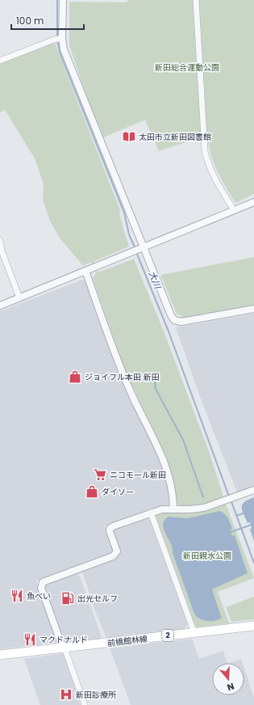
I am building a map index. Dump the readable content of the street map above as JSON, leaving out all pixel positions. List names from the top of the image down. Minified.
{"streets":{"main road":["2","前橋館林線"]},"water":["大川"],"parks":["新田総合運動公園","新田親水公園"],"places":{"library":["太田市立新田図書館"],"shop":["ジョイフル本田 新田","ダイソー"],"supermarket":["ニコモール新田"],"restaurant":["魚べい","マクドナルド"],"fuel station":["出光セルフ"],"hospital":["新田診療所"]},"scale_bar":"100 m","north":"bottom"}
